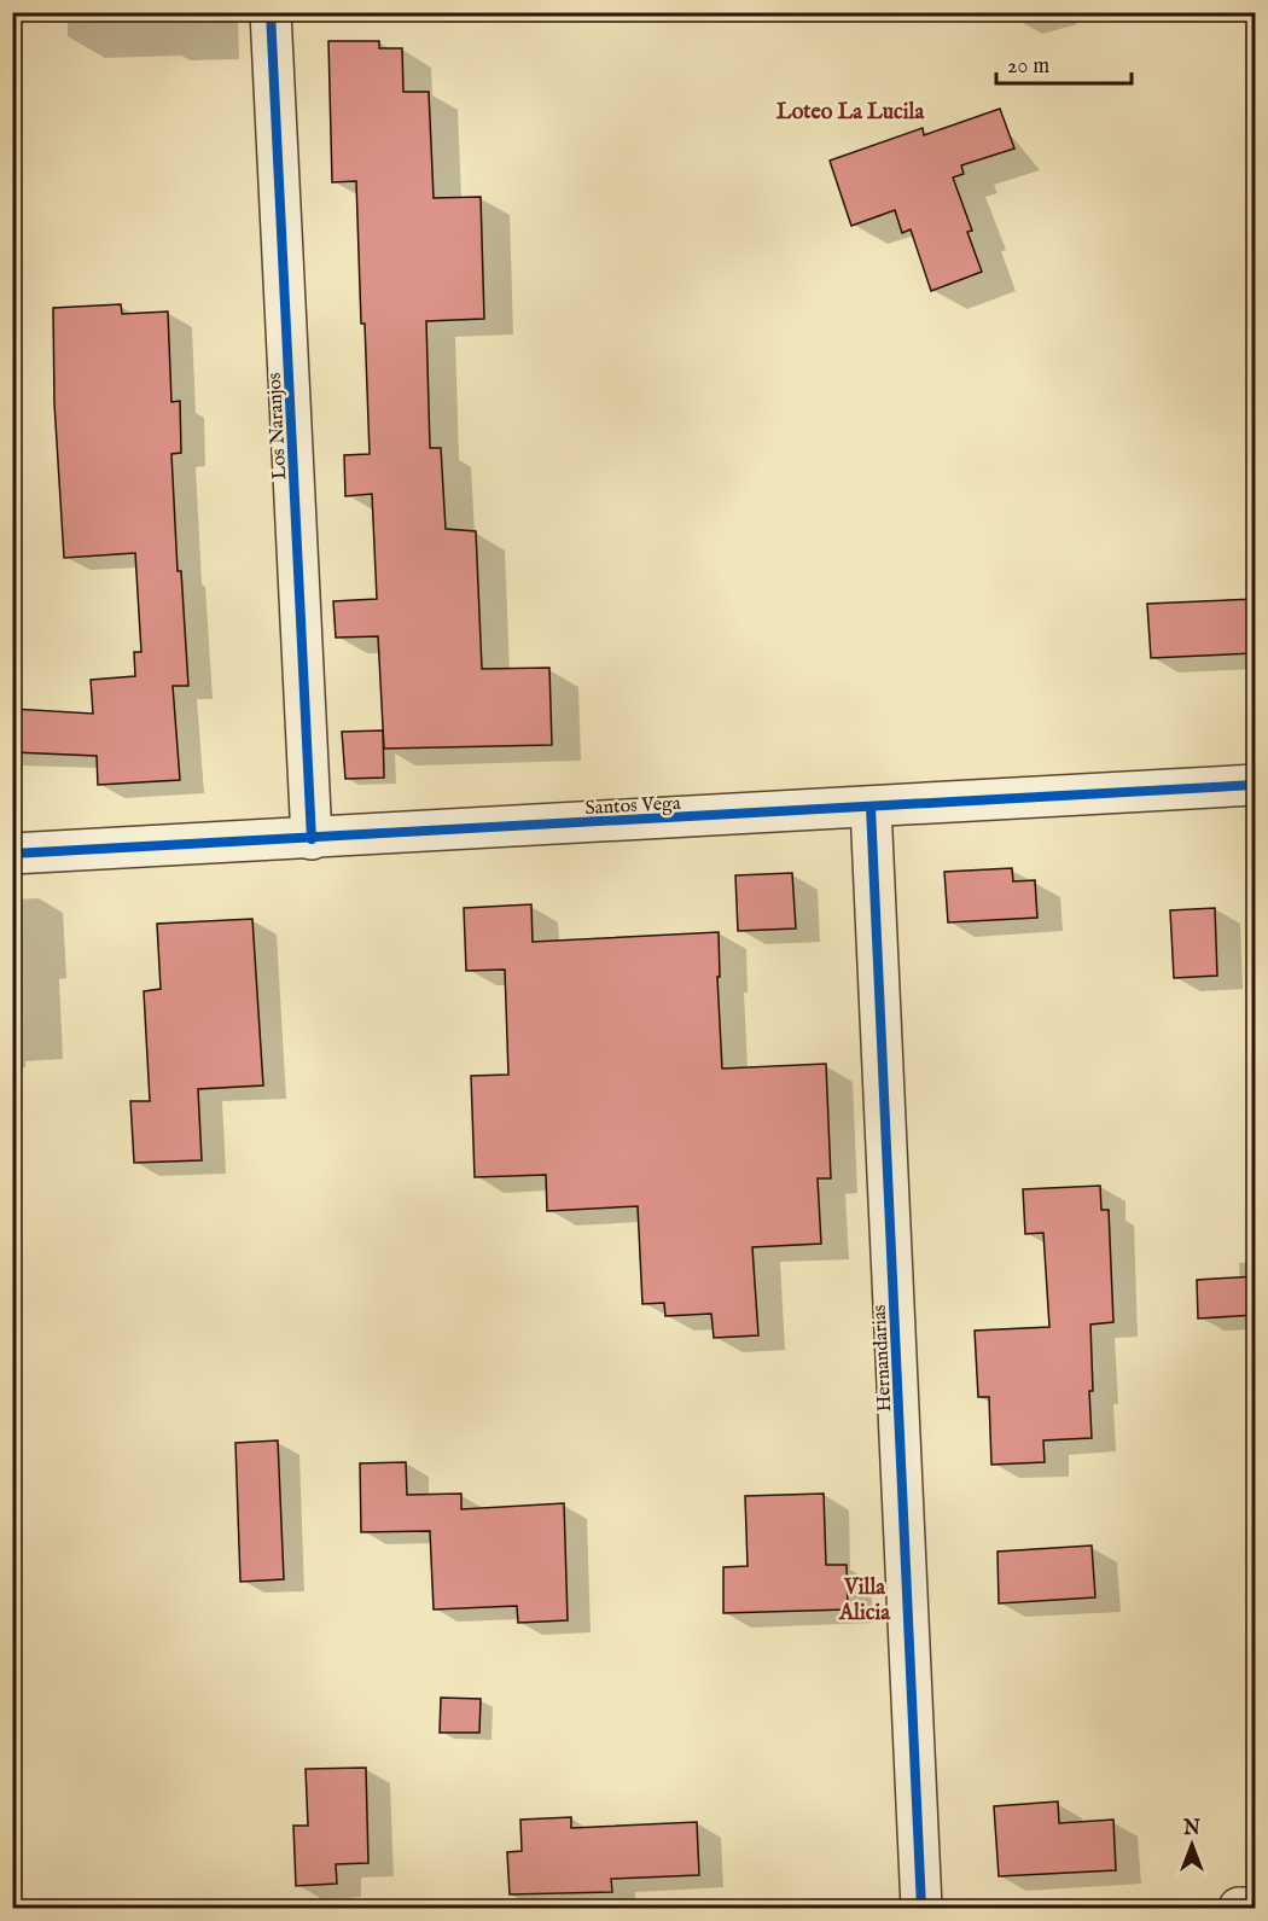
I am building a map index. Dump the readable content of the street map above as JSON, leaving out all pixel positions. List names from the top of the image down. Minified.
{"streets":{"street":["Los Naranjos","Santos Vega","Hernandarias"]},"crossings":[["Los Naranjos","Santos Vega"],["Santos Vega","Hernandarias"]],"districts":["Loteo La Lucila","Villa Alicia"],"scale_bar":"20 m","north":"top"}
